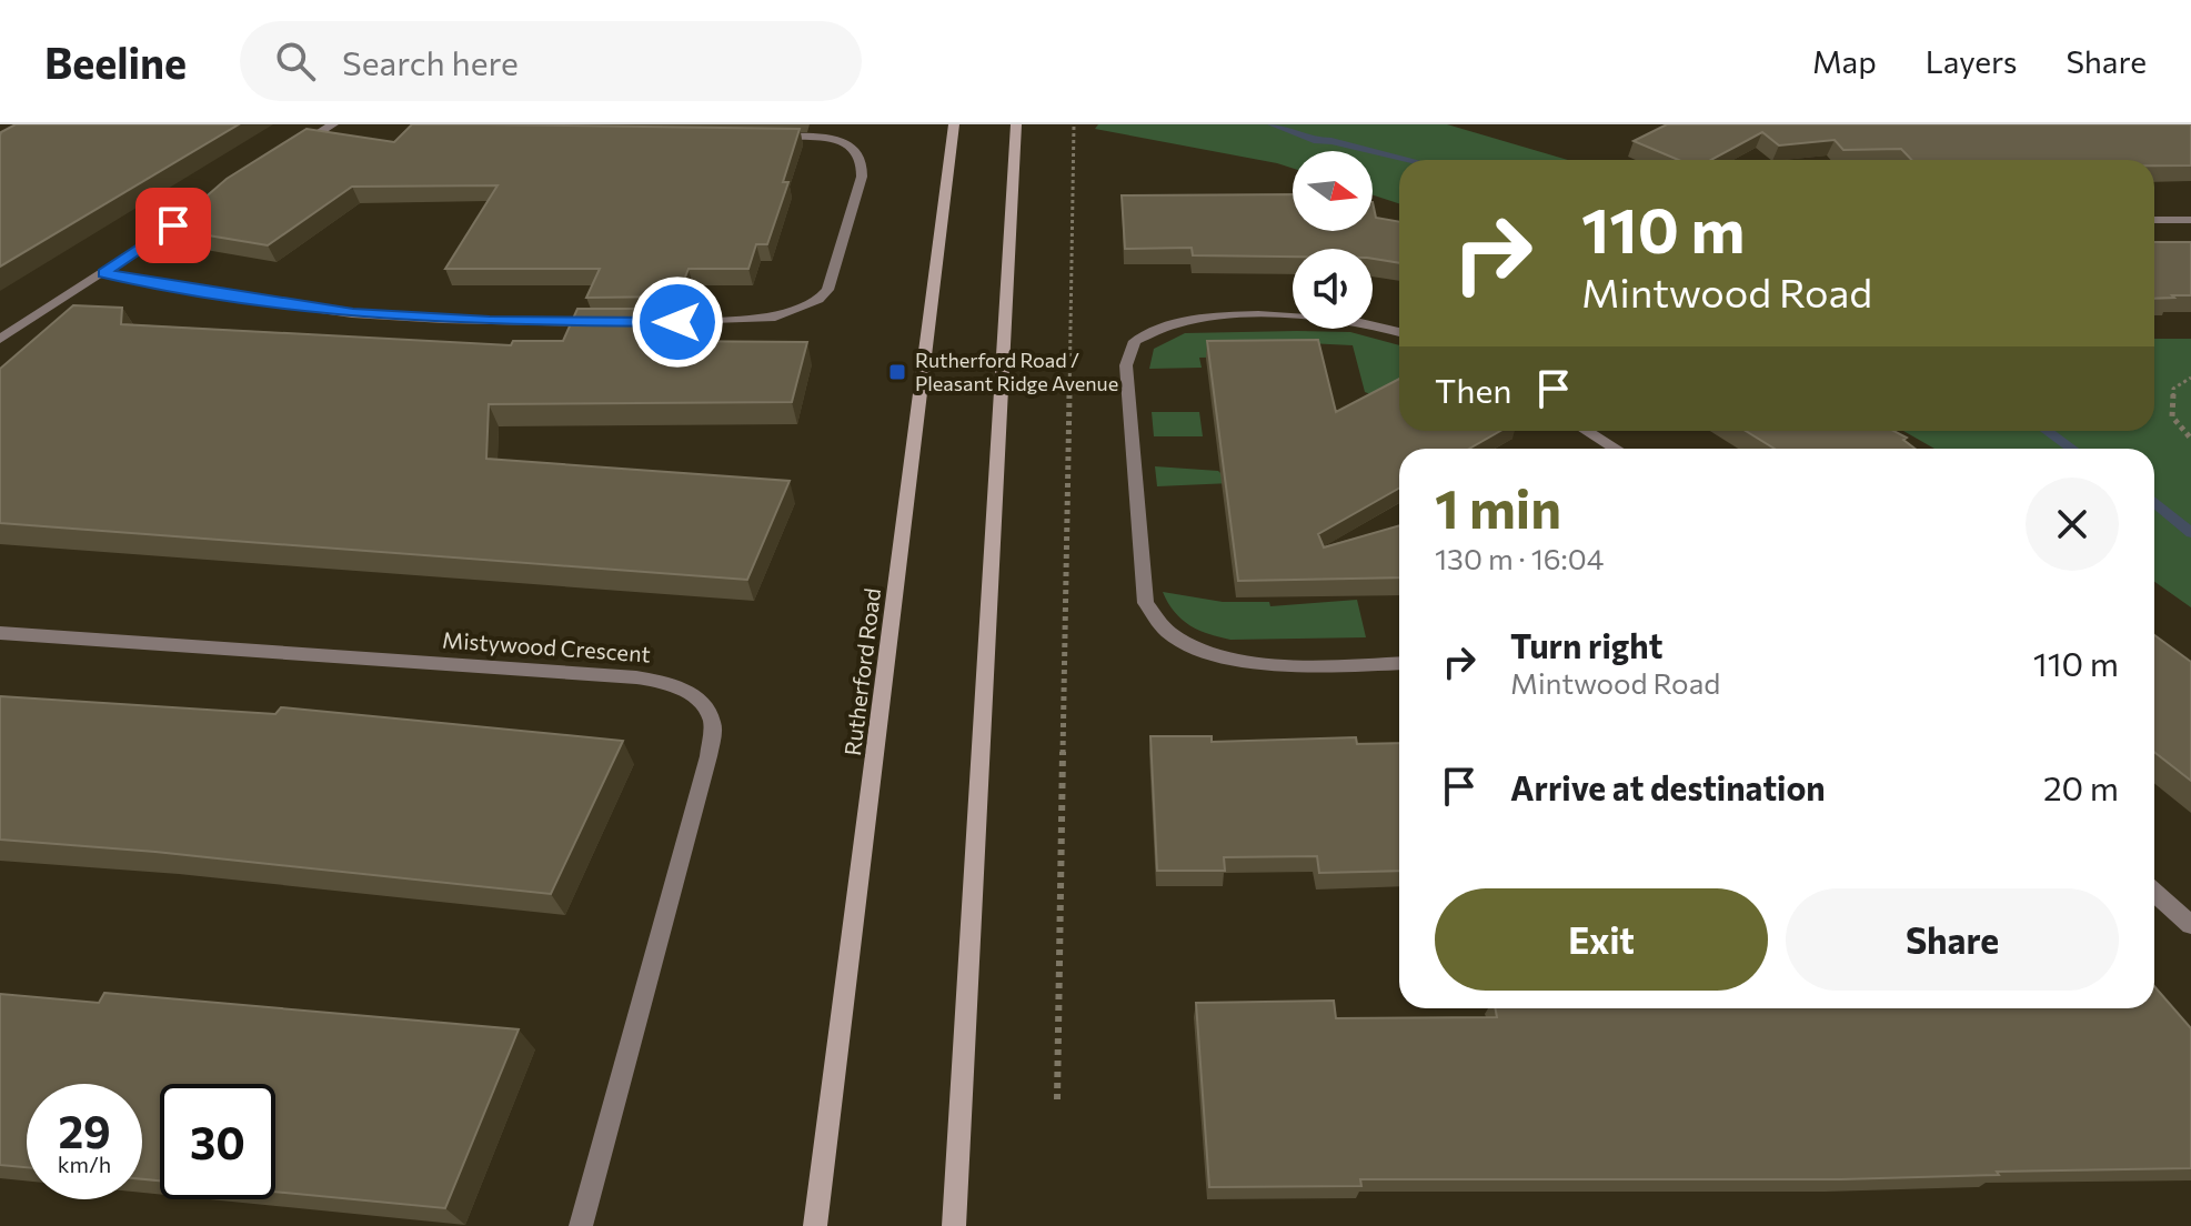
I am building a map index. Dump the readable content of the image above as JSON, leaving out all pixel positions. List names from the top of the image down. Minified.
{"streets":{"main road":["Rutherford Road"],"street":["Mistywood Crescent"]},"places":{"transit":["Rutherford Road / Pleasant Ridge Avenue"]},"north":"right","page":{"header":"Beeline","search":"Search here","nav":["Map","Layers","Share"],"turn":["110 m","Mintwood Road"],"then":"Then","heading":["1 min","130 m · 16:04"],"list":[{"name":"Turn right","note":"Mintwood Road","value":"110 m"},{"name":"Arrive at destination","value":"20 m"}],"buttons":["Exit","Share"],"speed":"29 km/h","limit":"30"}}
